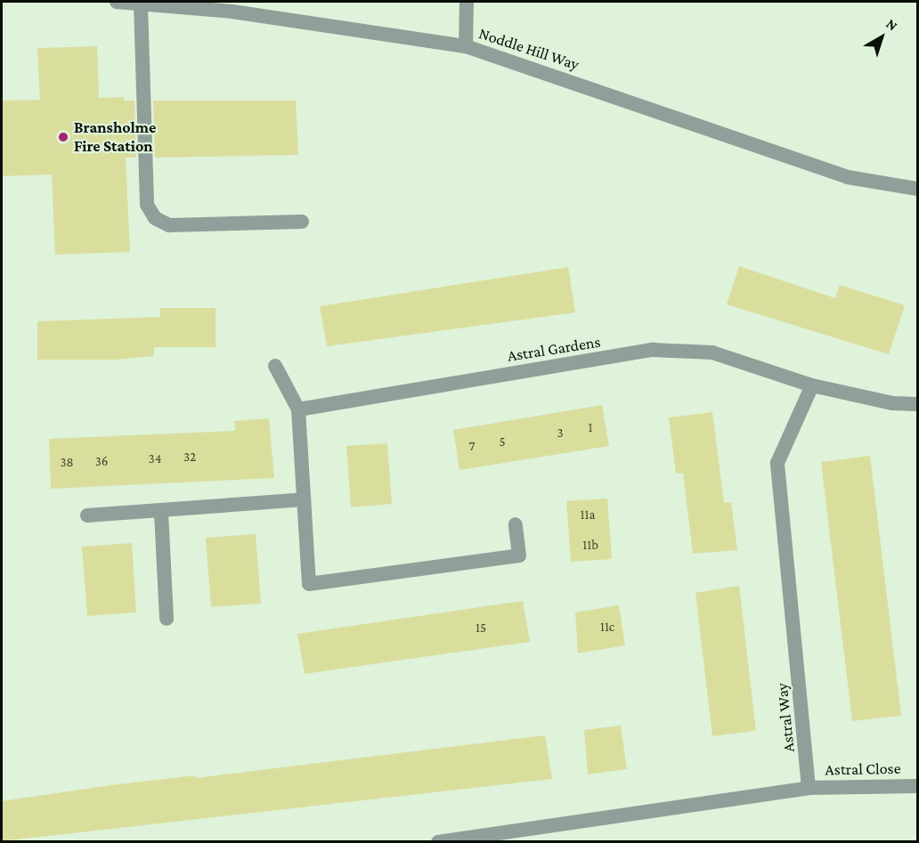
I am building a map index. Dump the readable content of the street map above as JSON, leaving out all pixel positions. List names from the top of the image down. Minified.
{"streets":{"street":["Noddle Hill Way","Astral Gardens","Astral Way","Astral Close"]},"crossings":[["Astral Gardens","Astral Way"],["Astral Way","Astral Close"]],"places":["Bransholme Fire Station"],"house_numbers":["1","3","5","7","32","34","36","38","11a","11b","11c","15"],"north":"top right"}
